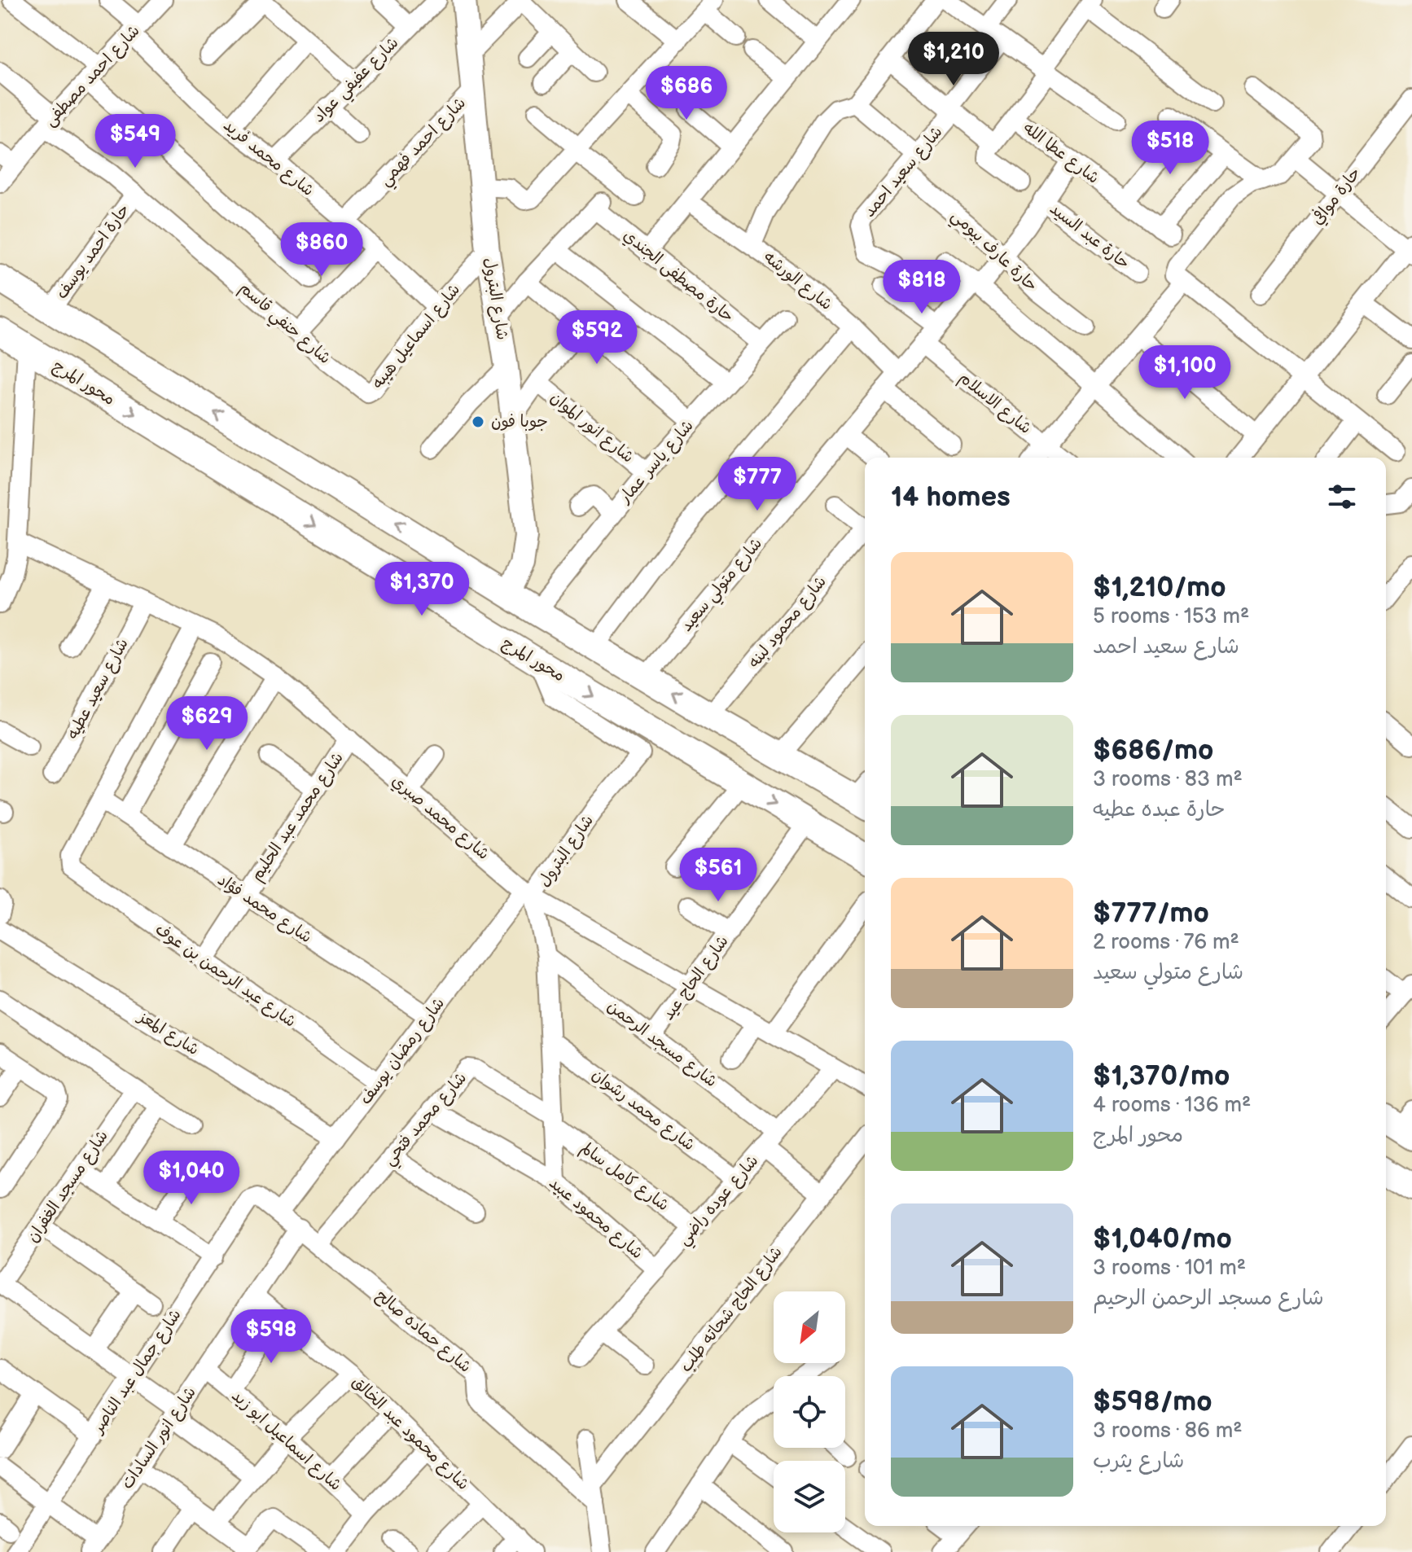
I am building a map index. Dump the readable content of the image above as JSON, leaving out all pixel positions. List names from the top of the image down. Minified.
{"streets":{"main road":["محور المرج"],"street":["شارع احمد مصطفى","شارع عفيفي عواد","شارع احمد فهمي","شارع عطا الله","شارع محمد فريد","شارع سعيد احمد","حارة موافي","حارة عبد السيد","حارة عارف بيومي","حارة احمد يوسف","حارة مصطفى الجندي","شارع الورشه","شارع البترول","شارع حنفي قاسم","شارع اسماعيل هيبه","شارع الاسلام","شارع انور الموان","شارع ياسر عمار","شارع متولي سعيد","شارع محمود لبنه","شارع سعيد عطيه","شارع محمد عبد الحليم","شارع محمد صبري","شارع محمد فؤاد","شارع عبد الرحمن بن عوف","شارع الحاج عيد","شارع المعز","شارع مسجد الرحمن","شارع رمضان يوسف","شارع محمد رشوان","شارع محمد فتحي","شارع كامل سالم","شارع مسجد الغفران","شارع عوده راضي","شارع محمود عبيد","شارع الحاج شحاته طلب","شارع حماده صالح","شارع جمال عبد الناصر","شارع محمود عبد الخالق","شارع انور السادات","شارع اسماعيل ابو زيد"]},"crossings":[["شارع احمد مصطفى","شارع محمد فريد"],["شارع احمد مصطفى","شارع حنفي قاسم"],["شارع عفيفي عواد","شارع محمد فريد"],["شارع احمد فهمي","شارع محمد فريد"],["شارع احمد فهمي","شارع البترول"],["شارع عطا الله","شارع متولي سعيد"],["شارع محمد فريد","شارع اسماعيل هيبه"],["شارع سعيد احمد","حارة عارف بيومي"],["حارة عبد السيد","شارع متولي سعيد"],["حارة عارف بيومي","شارع متولي سعيد"],["حارة احمد يوسف","شارع حنفي قاسم"],["حارة مصطفى الجندي","شارع ياسر عمار"],["شارع الورشه","شارع متولي سعيد"],["شارع البترول","شارع اسماعيل هيبه"],["شارع البترول","محور المرج"],["شارع البترول","شارع محمد صبري"],["شارع البترول","شارع مسجد الرحمن"],["شارع البترول","شارع رمضان يوسف"],["شارع البترول","شارع محمد رشوان"],["شارع البترول","شارع محمد فتحي"],["شارع البترول","شارع كامل سالم"],["شارع البترول","شارع محمود عبيد"],["شارع حنفي قاسم","شارع اسماعيل هيبه"],["محور المرج","شارع الحاج عيد"],["شارع الاسلام","شارع متولي سعيد"],["شارع انور الموان","شارع ياسر عمار"],["شارع سعيد عطيه","شارع محمد صبري"],["شارع محمد عبد الحليم","شارع محمد صبري"],["شارع محمد عبد الحليم","شارع محمد فؤاد"],["شارع محمد عبد الحليم","شارع عبد الرحمن بن عوف"],["شارع محمد صبري","شارع الحاج عيد"],["شارع محمد صبري","شارع رمضان يوسف"],["شارع محمد صبري","شارع عوده راضي"],["شارع محمد فؤاد","شارع عبد الرحمن بن عوف"],["شارع محمد فؤاد","شارع رمضان يوسف"],["شارع عبد الرحمن بن عوف","شارع رمضان يوسف"],["شارع الحاج عيد","شارع مسجد الرحمن"],["شارع المعز","شارع رمضان يوسف"],["شارع مسجد الرحمن","شارع عوده راضي"],["شارع رمضان يوسف","شارع حماده صالح"],["شارع محمد رشوان","شارع عوده راضي"],["شارع محمد فتحي","شارع كامل سالم"],["شارع محمد فتحي","شارع محمود عبيد"],["شارع محمد فتحي","شارع حماده صالح"],["شارع كامل سالم","شارع عوده راضي"],["شارع عوده راضي","شارع محمود عبيد"],["شارع الحاج شحاته طلب","شارع حماده صالح"],["شارع حماده صالح","شارع جمال عبد الناصر"],["شارع حماده صالح","شارع انور السادات"],["شارع محمود عبد الخالق","شارع انور السادات"],["شارع انور السادات","شارع اسماعيل ابو زيد"]],"places":["جوبا فون"],"north":"bottom left","page":{"price":["$1,210","$686","$549","$518","$860","$818","$592","$1,100","$777","$1,370","$629","$561","$1,040","$598"],"heading":"14 homes","list":[{"name":"$1,210/mo","note":"5 rooms · 153 m² · شارع سعيد احمد"},{"name":"$686/mo","note":"3 rooms · 83 m² · حارة عبده عطيه"},{"name":"$777/mo","note":"2 rooms · 76 m² · شارع متولي سعيد"},{"name":"$1,370/mo","note":"4 rooms · 136 m² · محور المرج"},{"name":"$1,040/mo","note":"3 rooms · 101 m² · شارع مسجد الرحمن الرحيم"},{"name":"$598/mo","note":"3 rooms · 86 m² · شارع يثرب"}]}}
